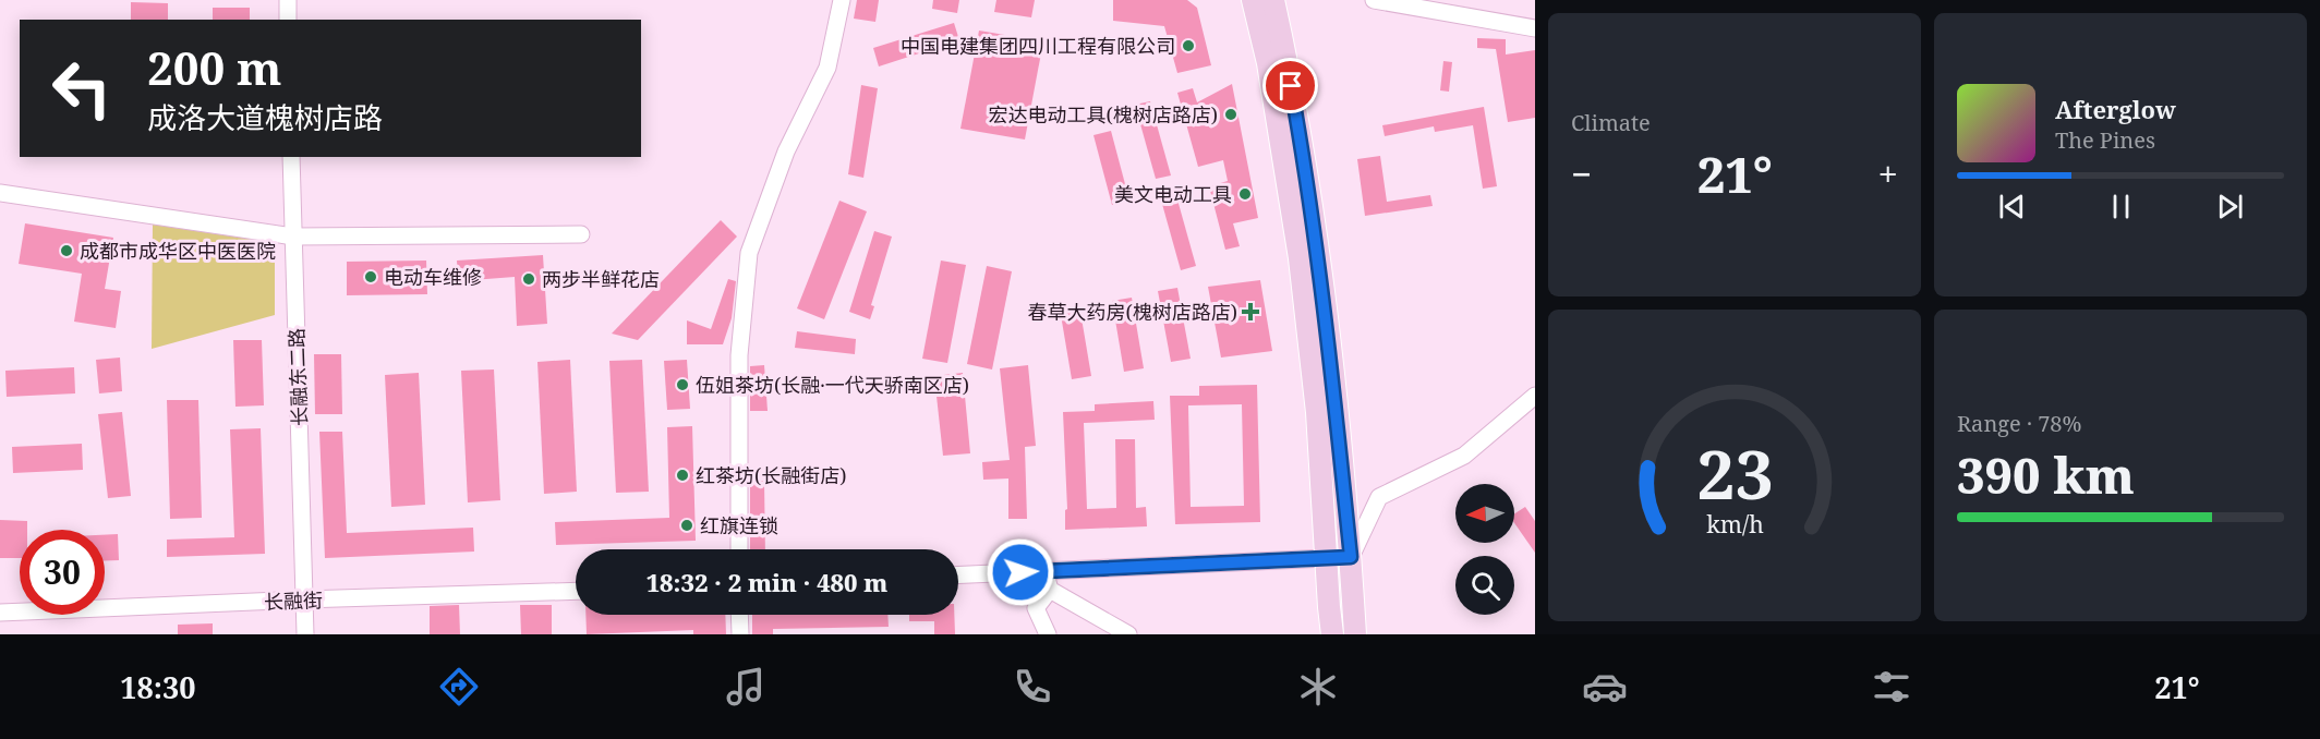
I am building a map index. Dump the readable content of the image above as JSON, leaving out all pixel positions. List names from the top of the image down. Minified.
{"streets":{"street":["长融东二路","长融街"]},"crossings":[["长融东二路","长融街"]],"places":{"other":["中国电建集团四川工程有限公司","宏达电动工具(槐树店路店)","美文电动工具","成都市成华区中医医院","电动车维修","两步半鲜花店","伍姐茶坊(长融·一代天骄南区店)","红茶坊(长融街店)","红旗连锁"],"health":["春草大药房(槐树店路店)"]},"north":"left","page":{"tile":["Climate",["Range · 78%","390 km"]],"turn":["200 m","成洛大道槐树店路"],"song":["Afterglow","The Pines"],"heat":["−","21°","+"],"limit":"30","trip":"18:32 · 2 min · 480 m","tabs":["18:30","21°"],"gauge":["23","km/h"]}}
